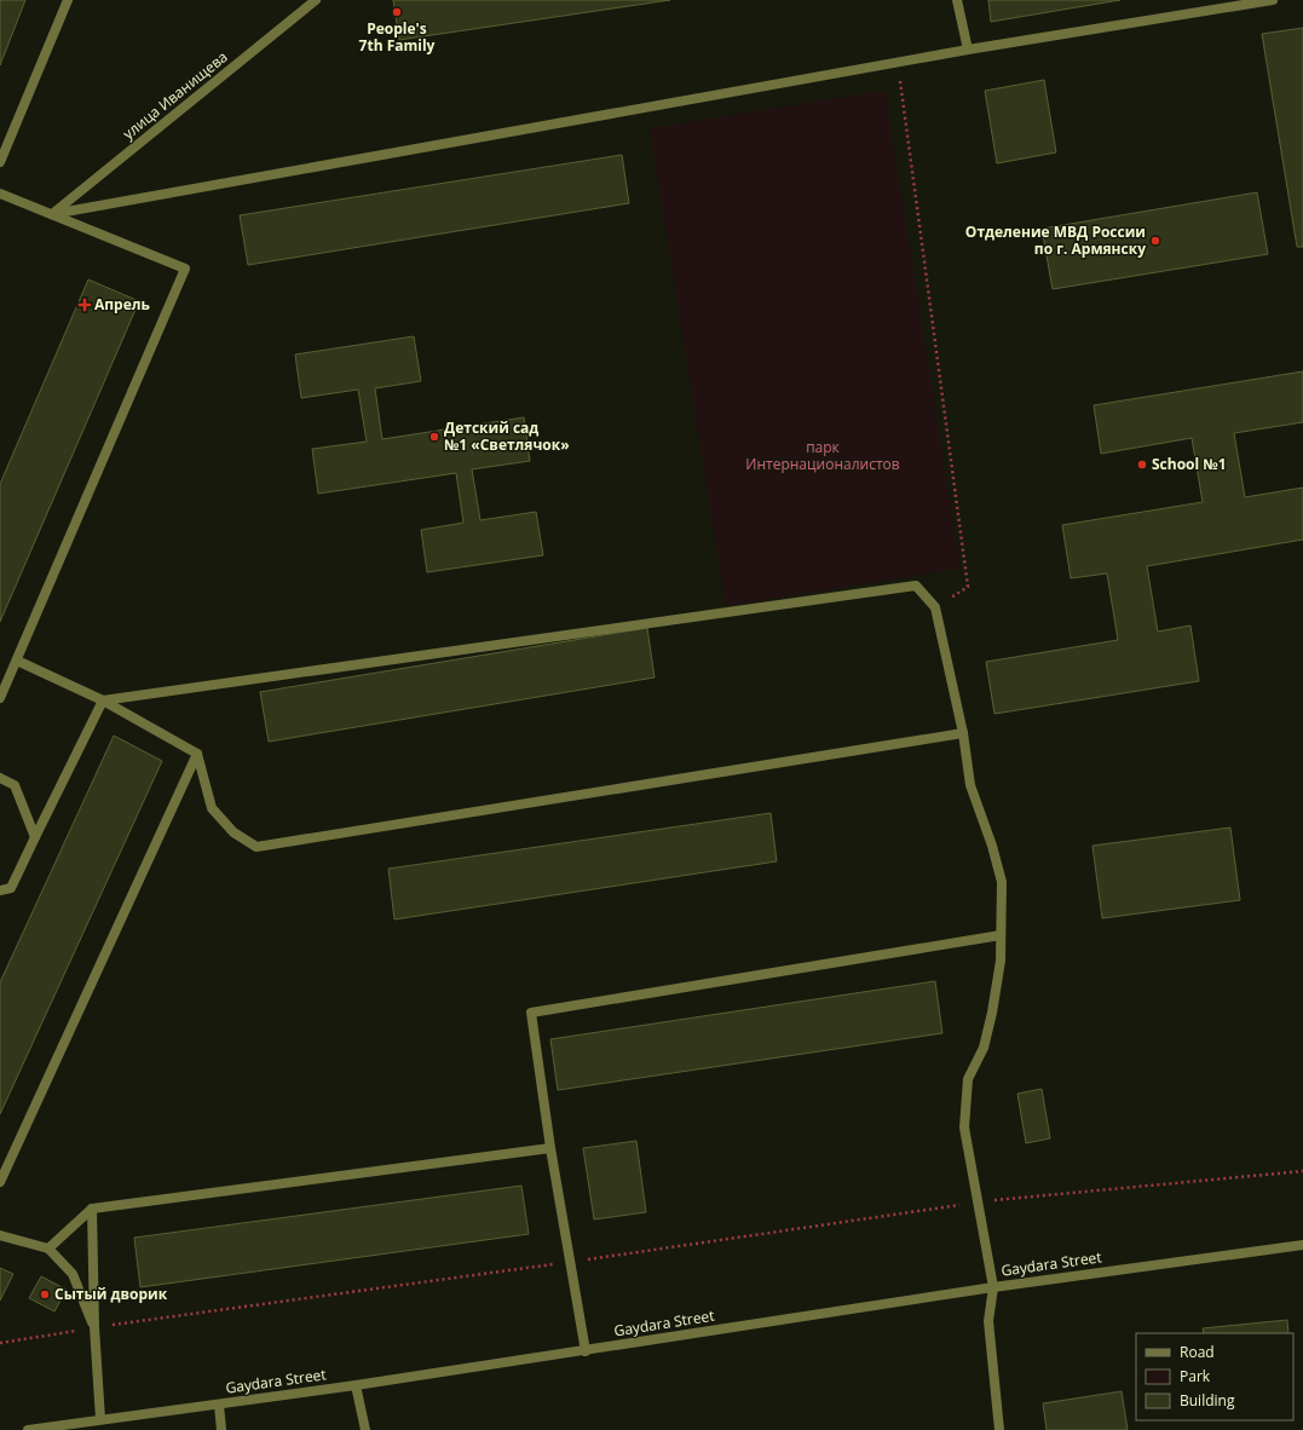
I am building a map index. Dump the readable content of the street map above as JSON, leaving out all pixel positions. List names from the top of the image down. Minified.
{"streets":{"street":["улица Иванищева","Gaydara Street"]},"parks":["парк Интернационалистов"],"places":{"other":["People's 7th Family","Отделение МВД России по г. Армянску","Детский сад №1 «Светлячок»","School №1","Сытый дворик"],"health":["Апрель"]},"legend":["Road","Park","Building"]}
